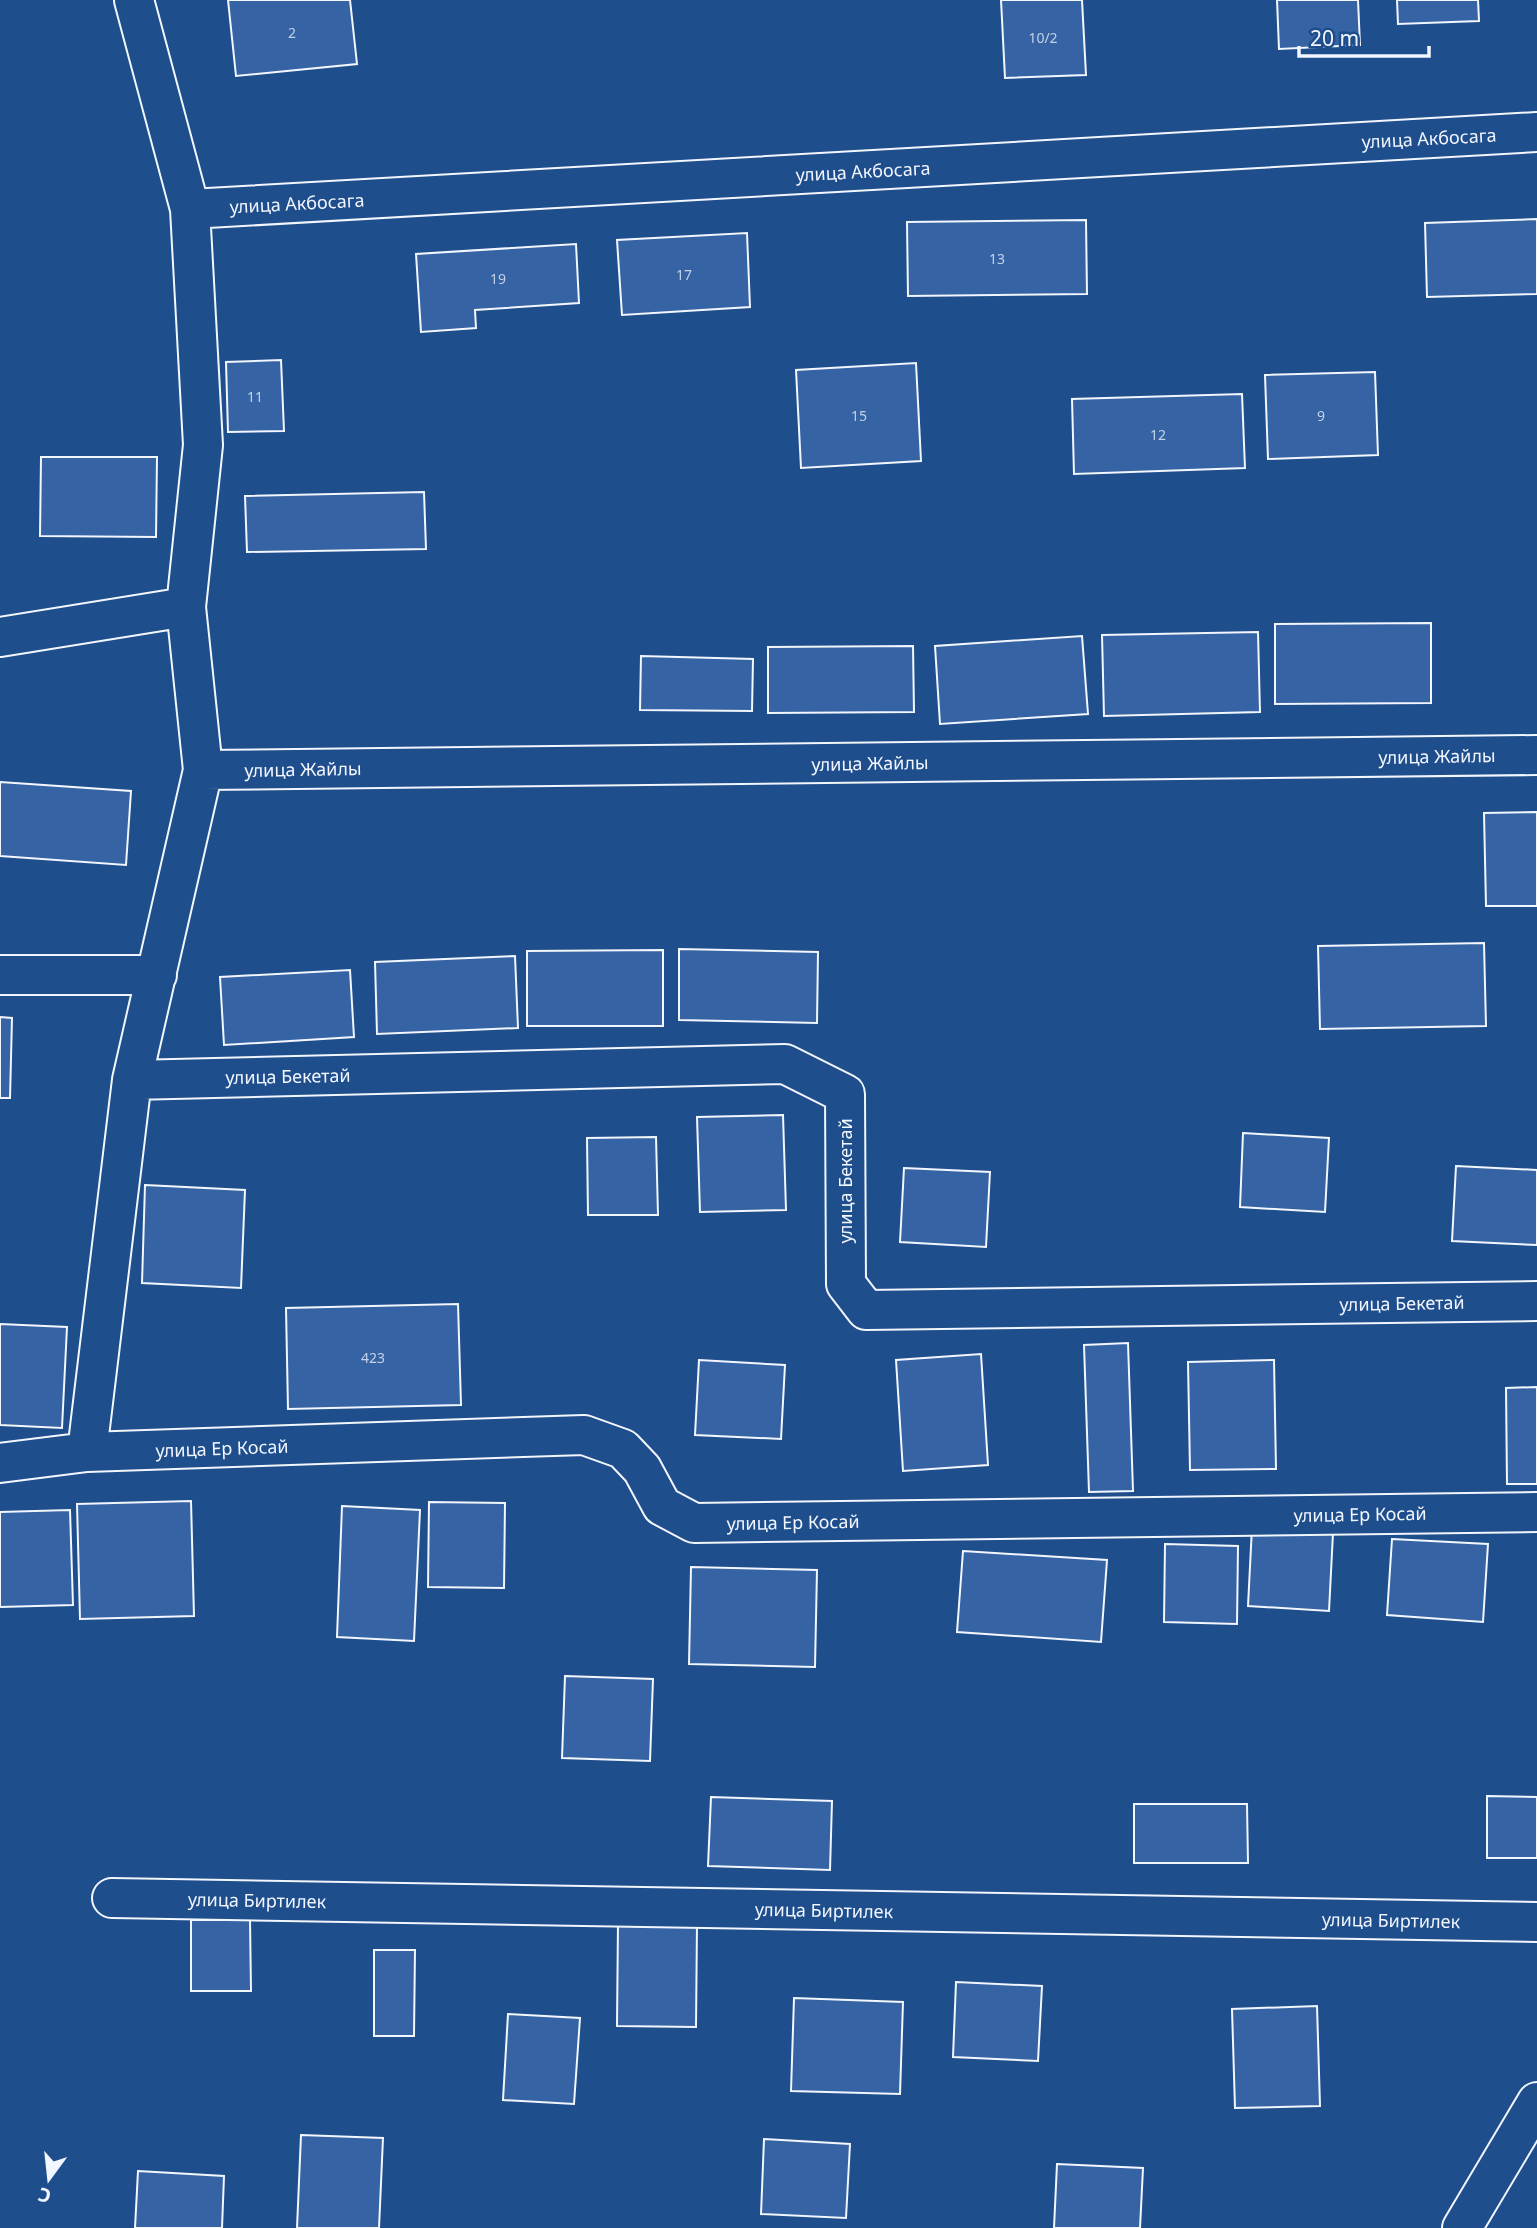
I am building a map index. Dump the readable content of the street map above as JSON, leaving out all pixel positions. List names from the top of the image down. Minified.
{"streets":{"street":["улица Акбосага","улица Жайлы","улица Бекетай","улица Ер Косай","улица Биртилек"]},"house_numbers":["2","10/2","13","17","19","11","15","9","12","423"],"scale_bar":"20 m","north":"bottom"}
